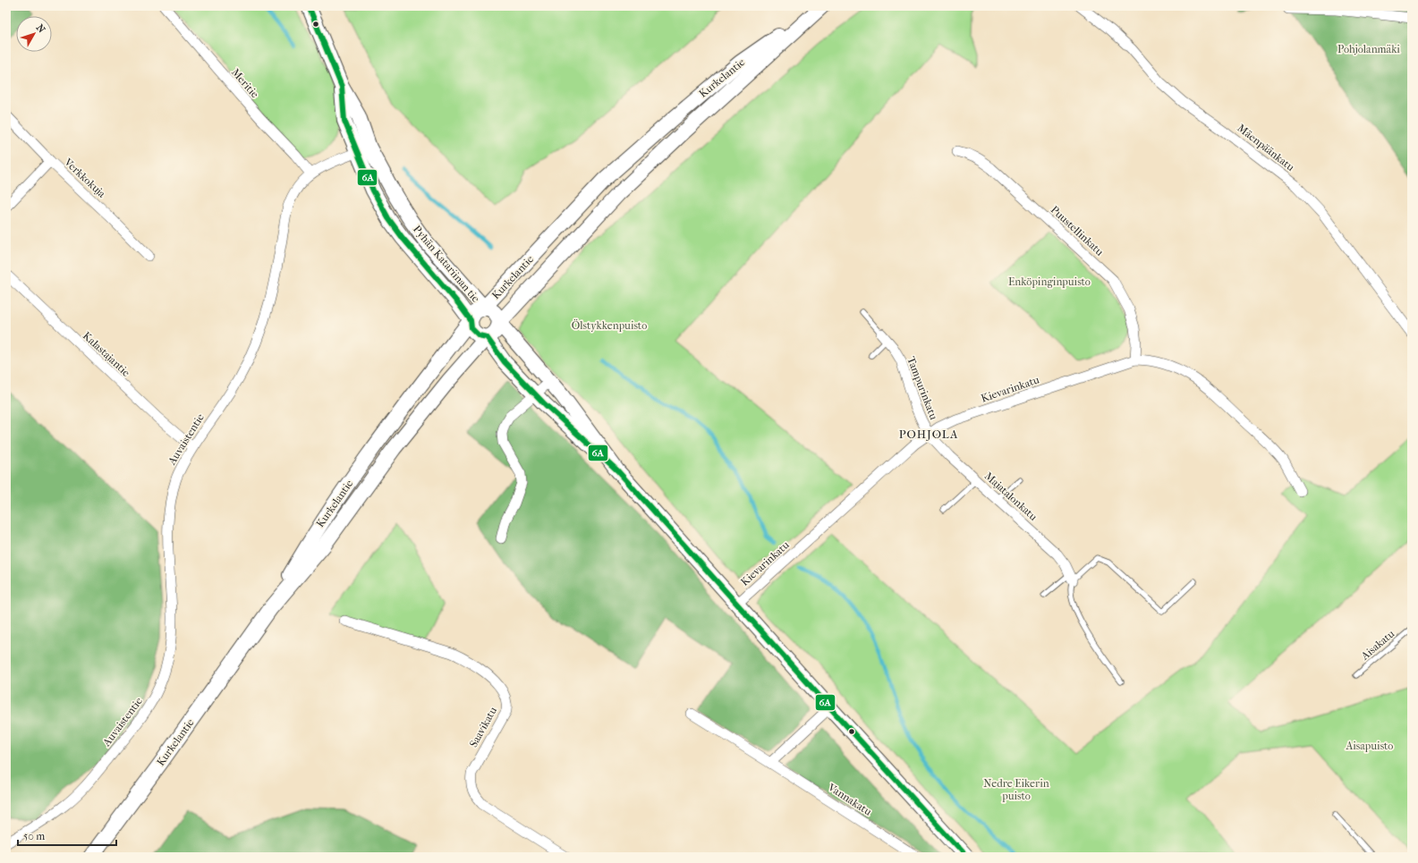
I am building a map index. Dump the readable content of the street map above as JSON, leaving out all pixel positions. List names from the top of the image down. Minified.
{"streets":{"street":["Kurkelantie","Meritie","Mäenpäänkatu","Verkkokuja","Puustellinkatu","Pyhän Katariinan tie","Kalastajantie","Tampurinkatu","Kievarinkatu","Auvaistentie","Majatalonkatu","Saavikatu","Vannakatu"],"lane":["Aisakatu"]},"crossings":[["Kurkelantie","Pyhän Katariinan tie"],["Meritie","Auvaistentie"],["Puustellinkatu","Kievarinkatu"],["Pyhän Katariinan tie","Kievarinkatu"],["Pyhän Katariinan tie","Auvaistentie"],["Kalastajantie","Auvaistentie"],["Tampurinkatu","Kievarinkatu"],["Tampurinkatu","Majatalonkatu"],["Kievarinkatu","Majatalonkatu"]],"districts":["POHJOLA"],"parks":["Pohjolanmäki","Enköpinginpuisto","Ölstykkenpuisto","Aisapuisto","Nedre Eikerin puisto"],"lines":["transit line 6A"],"scale_bar":"50 m","north":"top right"}
